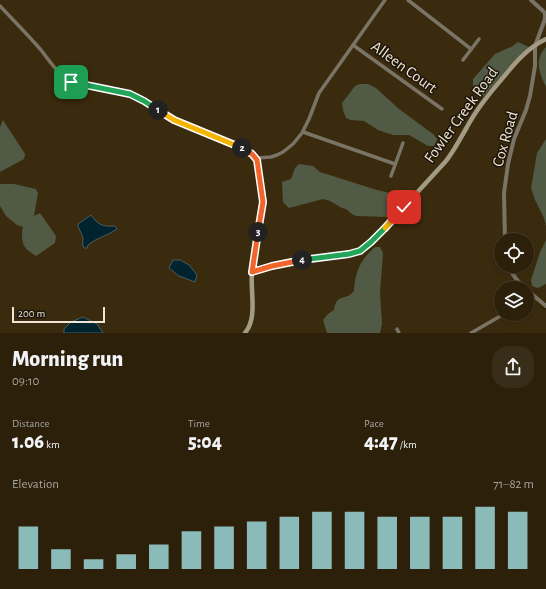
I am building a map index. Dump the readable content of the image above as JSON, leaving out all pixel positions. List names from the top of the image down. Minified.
{"streets":{"main road":["Fowler Creek Road"],"street":["Alleen Court","Cox Road"]},"crossings":[["Fowler Creek Road","Cox Road"]],"scale_bar":"200 m","page":{"pins":["1","2","3","4"],"scale":"200 m","heading":["Morning run","09:10"],"stats":[["Distance","1.06 km"],["Time","5:04"],["Pace","4:47 /km"]],"chart":["Elevation","71–82 m"]}}
